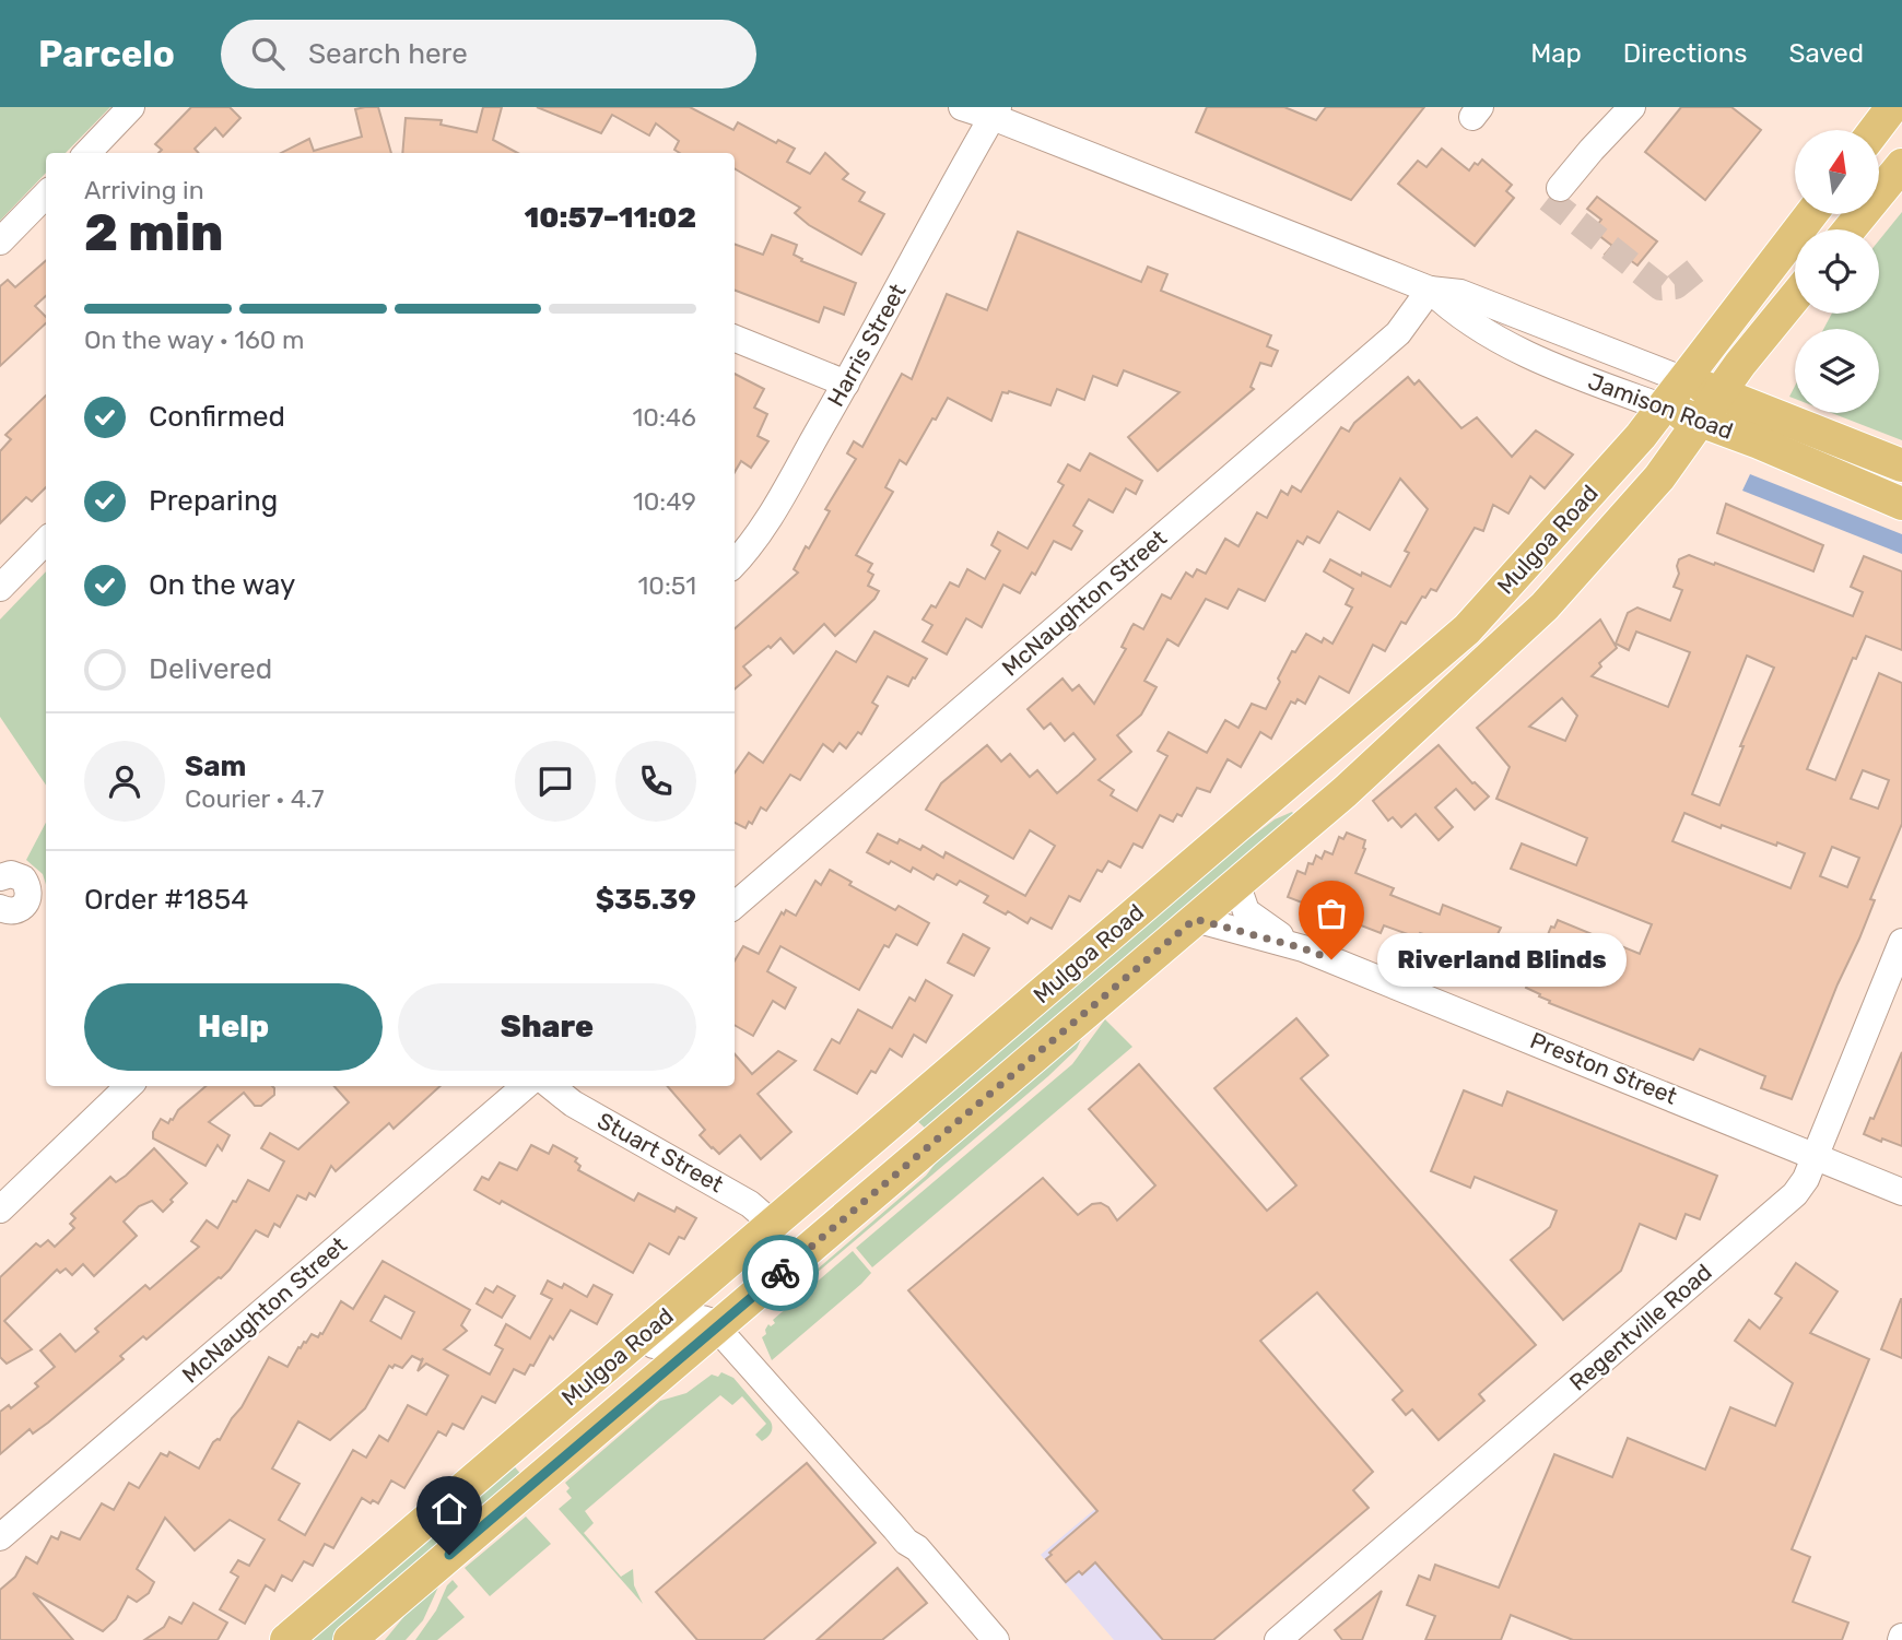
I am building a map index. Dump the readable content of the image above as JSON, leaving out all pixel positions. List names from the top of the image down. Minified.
{"streets":{"main road":["Jamison Road","Mulgoa Road"],"street":["Harris Street","McNaughton Street","Preston Street","Stuart Street","Regentville Road"]},"crossings":[["Harris Street","Jamison Road"],["Jamison Road","Mulgoa Road"],["Jamison Road","McNaughton Street"],["Mulgoa Road","Preston Street"],["Mulgoa Road","Stuart Street"],["Preston Street","Regentville Road"]],"places":["Riverland Blinds"],"north":"top","page":{"header":"Parcelo","search":"Search here","nav":["Map","Directions","Saved"],"heading":["2 min","Arriving in","10:57–11:02"],"panel":["Sam","Courier · 4.7","Order #1854","$35.39"],"bar":"On the way · 160 m","list":[["Confirmed","10:46"],["Preparing","10:49"],["On the way","10:51"],"Delivered"],"bubble":"Riverland Blinds","buttons":["Help","Share"]}}
